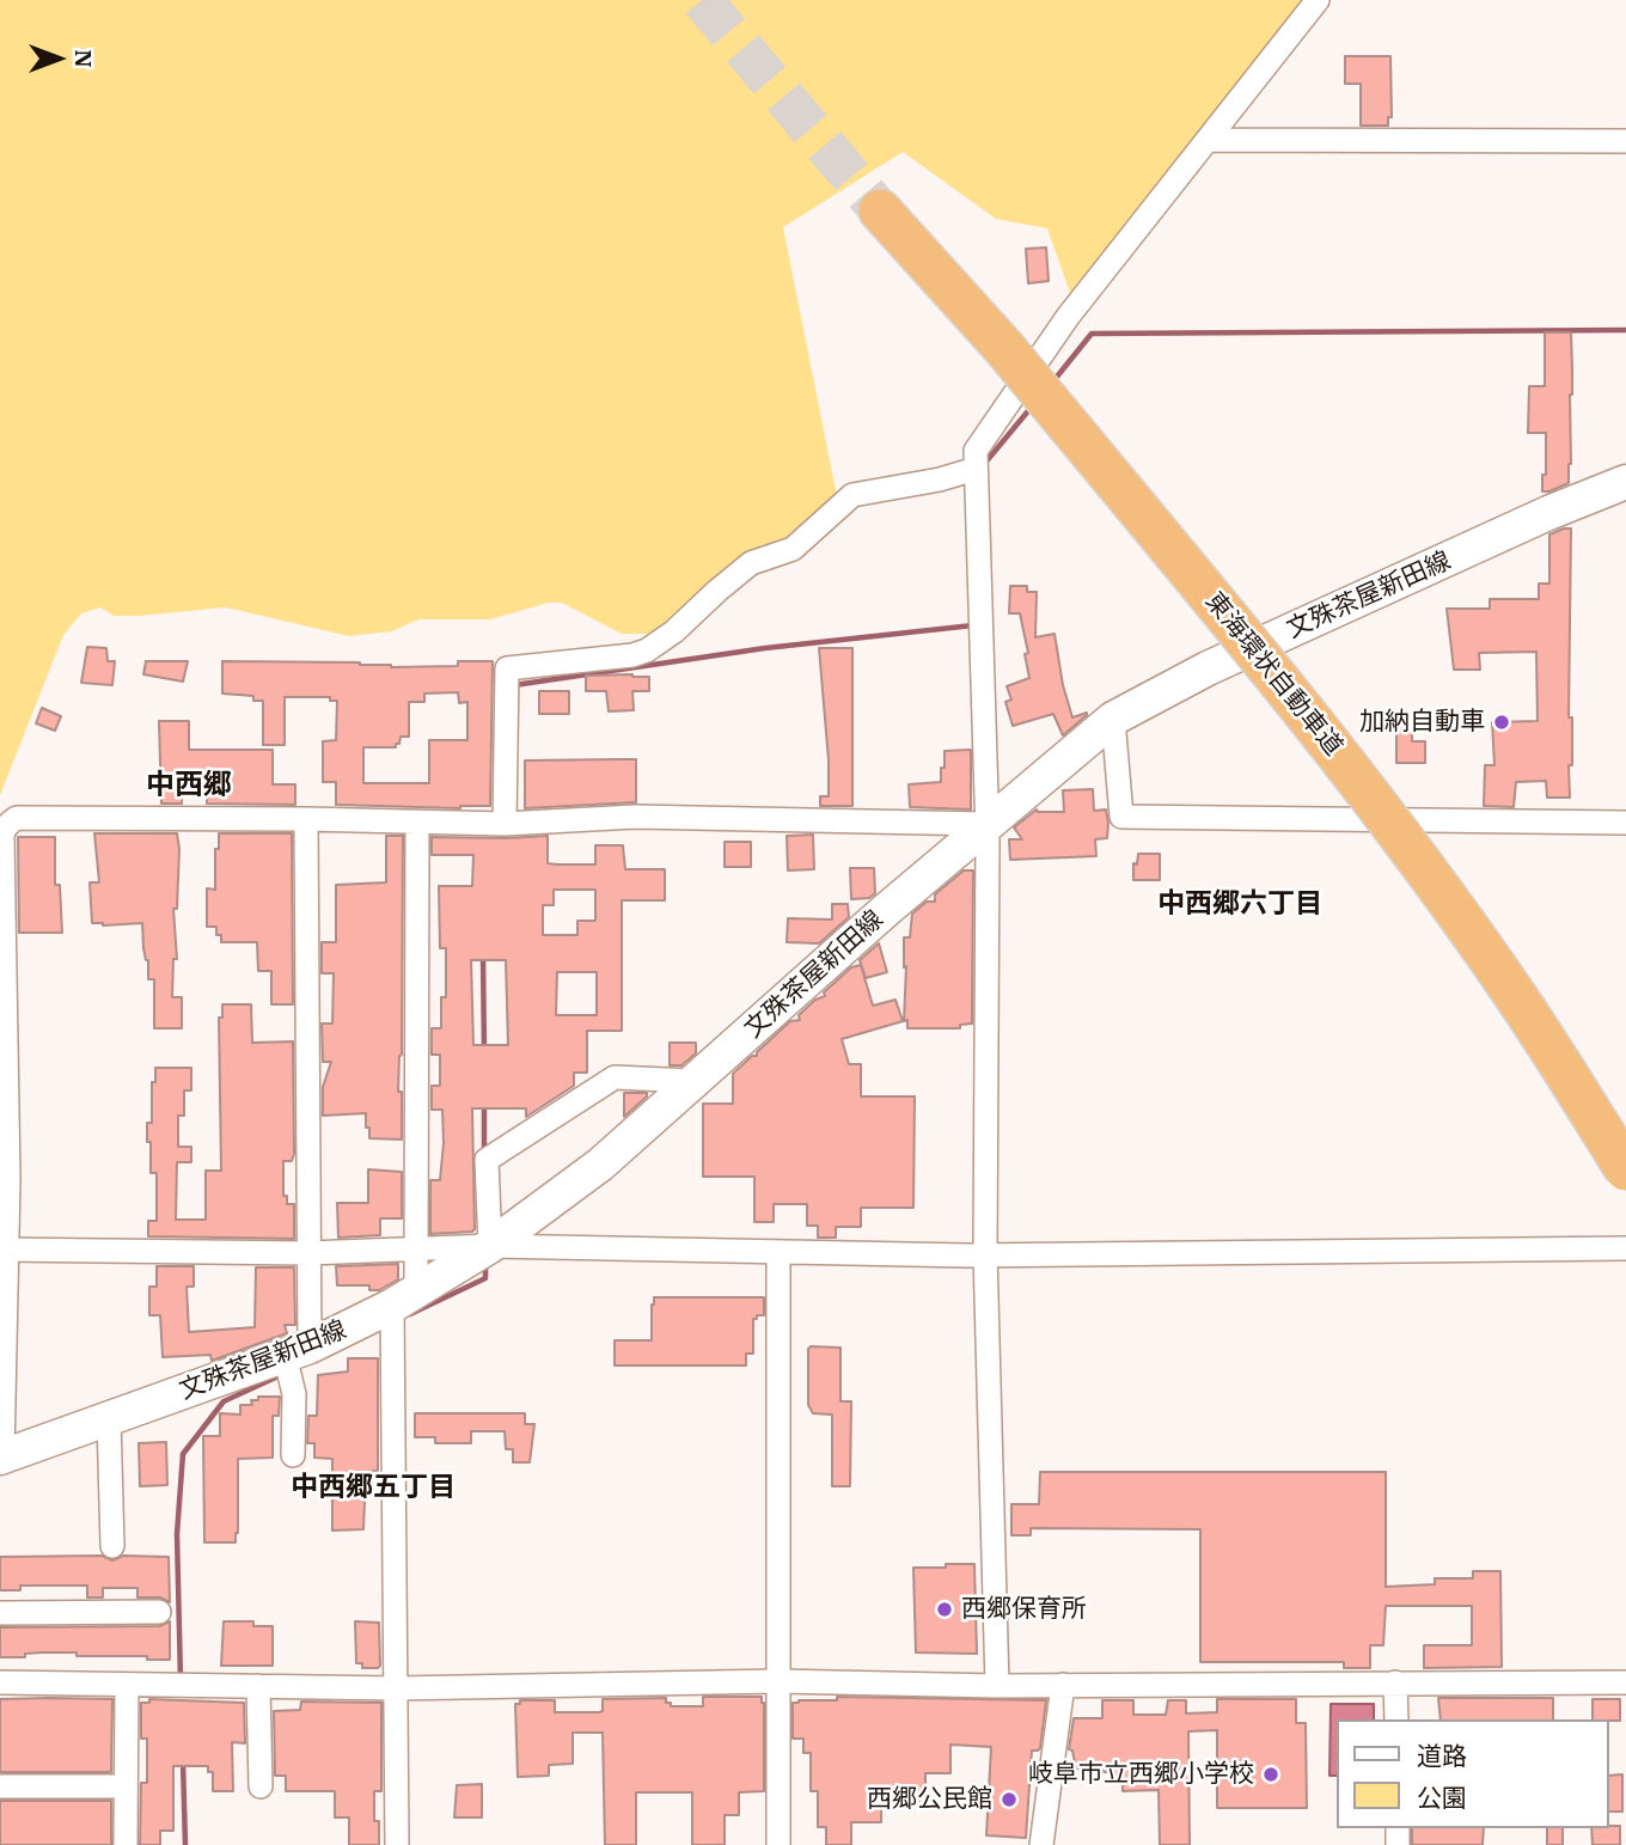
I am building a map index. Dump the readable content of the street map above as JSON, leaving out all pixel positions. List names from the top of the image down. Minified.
{"streets":{"highway":["東海環状自動車道"],"main road":["文殊茶屋新田線"]},"districts":["中西郷","中西郷六丁目","中西郷五丁目"],"places":["加納自動車","西郷保育所","岐阜市立西郷小学校","西郷公民館"],"legend":["道路","公園"],"north":"right"}
